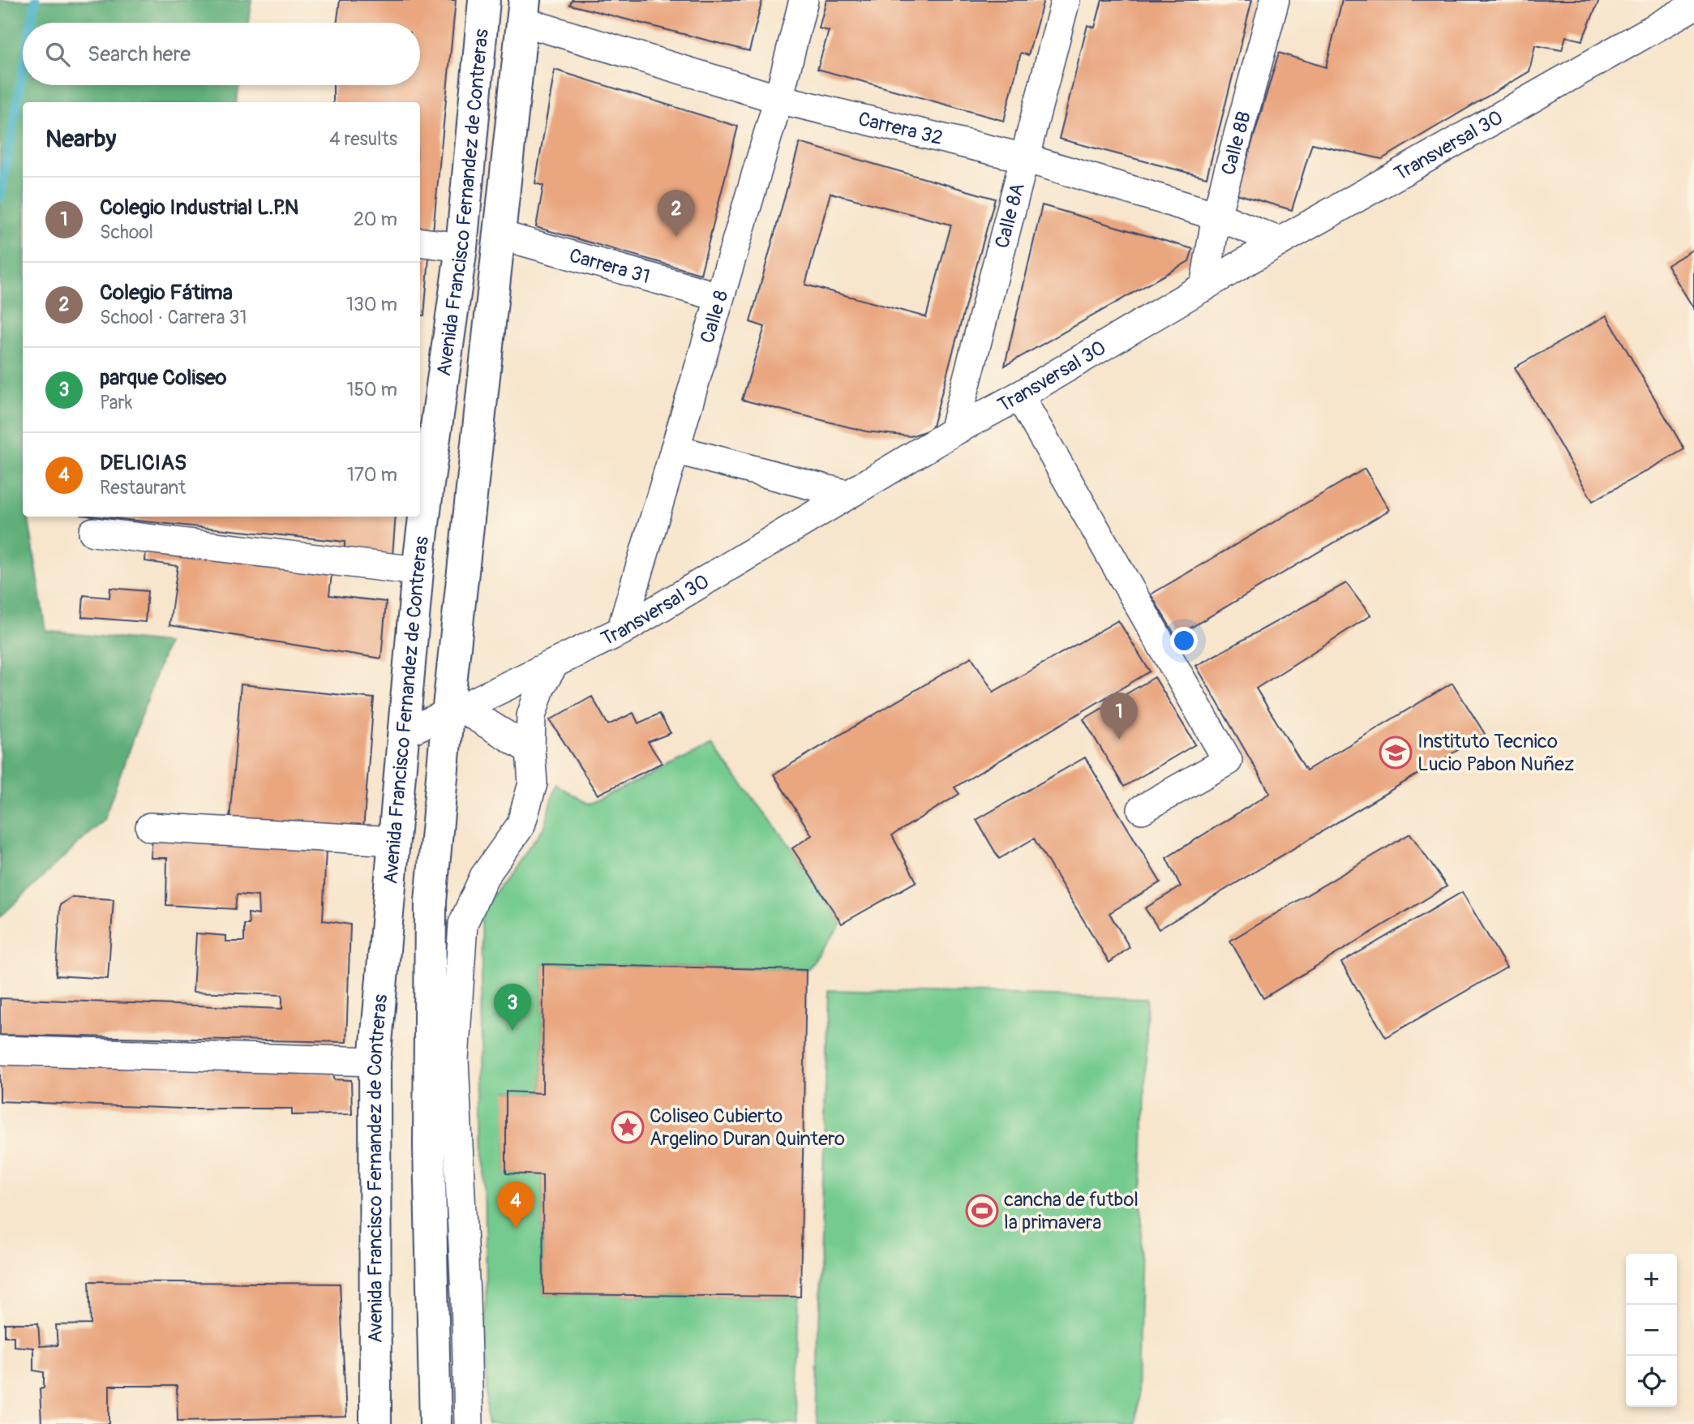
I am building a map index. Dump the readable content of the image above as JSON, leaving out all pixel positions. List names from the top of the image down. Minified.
{"streets":{"main road":["Avenida Francisco Fernandez de Contreras"],"street":["Carrera 32","Calle 8B","Transversal 30","Calle 8A","Carrera 31","Calle 8"]},"crossings":[["Carrera 32","Calle 8B"],["Carrera 32","Transversal 30"],["Carrera 32","Avenida Francisco Fernandez de Contreras"],["Carrera 32","Calle 8A"],["Carrera 32","Calle 8"],["Calle 8B","Transversal 30"],["Transversal 30","Avenida Francisco Fernandez de Contreras"],["Transversal 30","Calle 8A"],["Transversal 30","Calle 8"],["Avenida Francisco Fernandez de Contreras","Carrera 31"],["Carrera 31","Calle 8"]],"places":{"school or university":["Instituto Tecnico Lucio Pabon Nuñez"],"place":["Coliseo Cubierto Argelino Duran Quintero"],"sports":["cancha de futbol la primavera"]},"page":{"search":"Search here","heading":["Nearby","4 results"],"list":[{"mark":"1","name":"Colegio Industrial L.P.N","note":"School","value":"20 m"},{"mark":"2","name":"Colegio Fátima","note":"School · Carrera 31","value":"130 m"},{"mark":"3","name":"parque Coliseo","note":"Park","value":"150 m"},{"mark":"4","name":"DELICIAS","note":"Restaurant","value":"170 m"}],"pins":["2","1","3","4"],"map_buttons":["+","−"]}}
